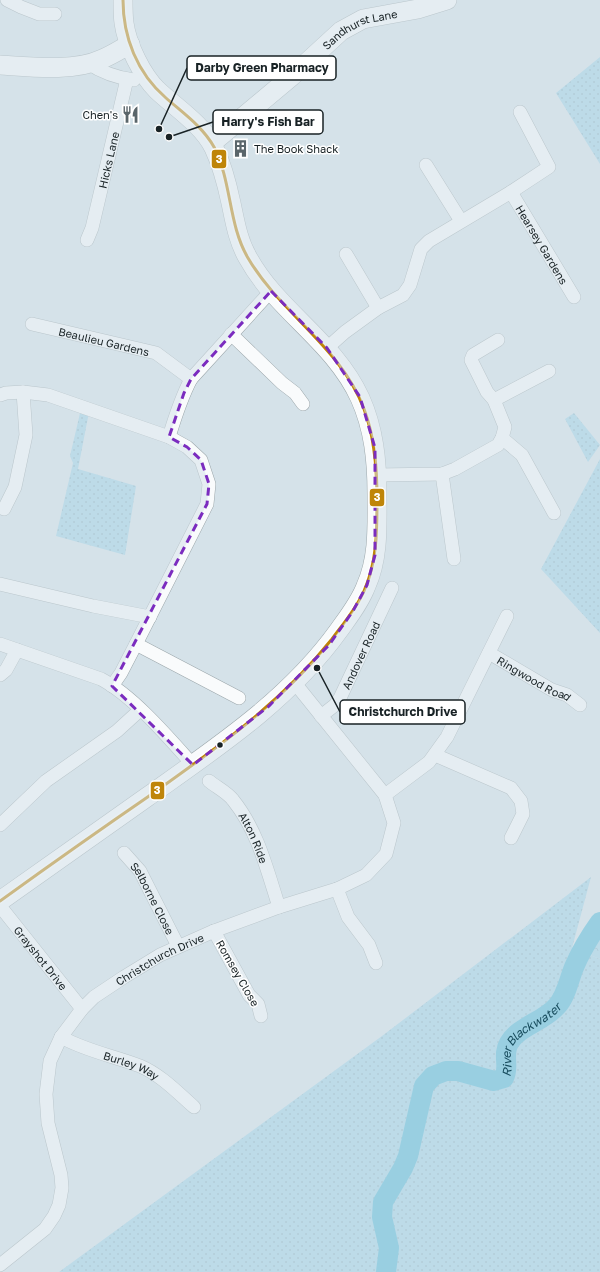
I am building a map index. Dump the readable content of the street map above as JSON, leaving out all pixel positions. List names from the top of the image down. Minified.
{"streets":{"street":["Sandhurst Lane","Hicks Lane","Hearsey Gardens","Beaulieu Gardens","Andover Road","Ringwood Road","Alton Ride","Selborne Close","Grayshot Drive","Christchurch Drive","Romsey Close","Burley Way"]},"crossings":[["Andover Road","Christchurch Drive"],["Alton Ride","Christchurch Drive"],["Selborne Close","Christchurch Drive"],["Grayshot Drive","Christchurch Drive"],["Christchurch Drive","Romsey Close"],["Christchurch Drive","Burley Way"]],"water":["River Blackwater"],"places":{"restaurant":["Chen's"],"other":["Darby Green Pharmacy","Harry's Fish Bar","Christchurch Drive"],"building":["The Book Shack"]},"lines":["transit line 3"]}
